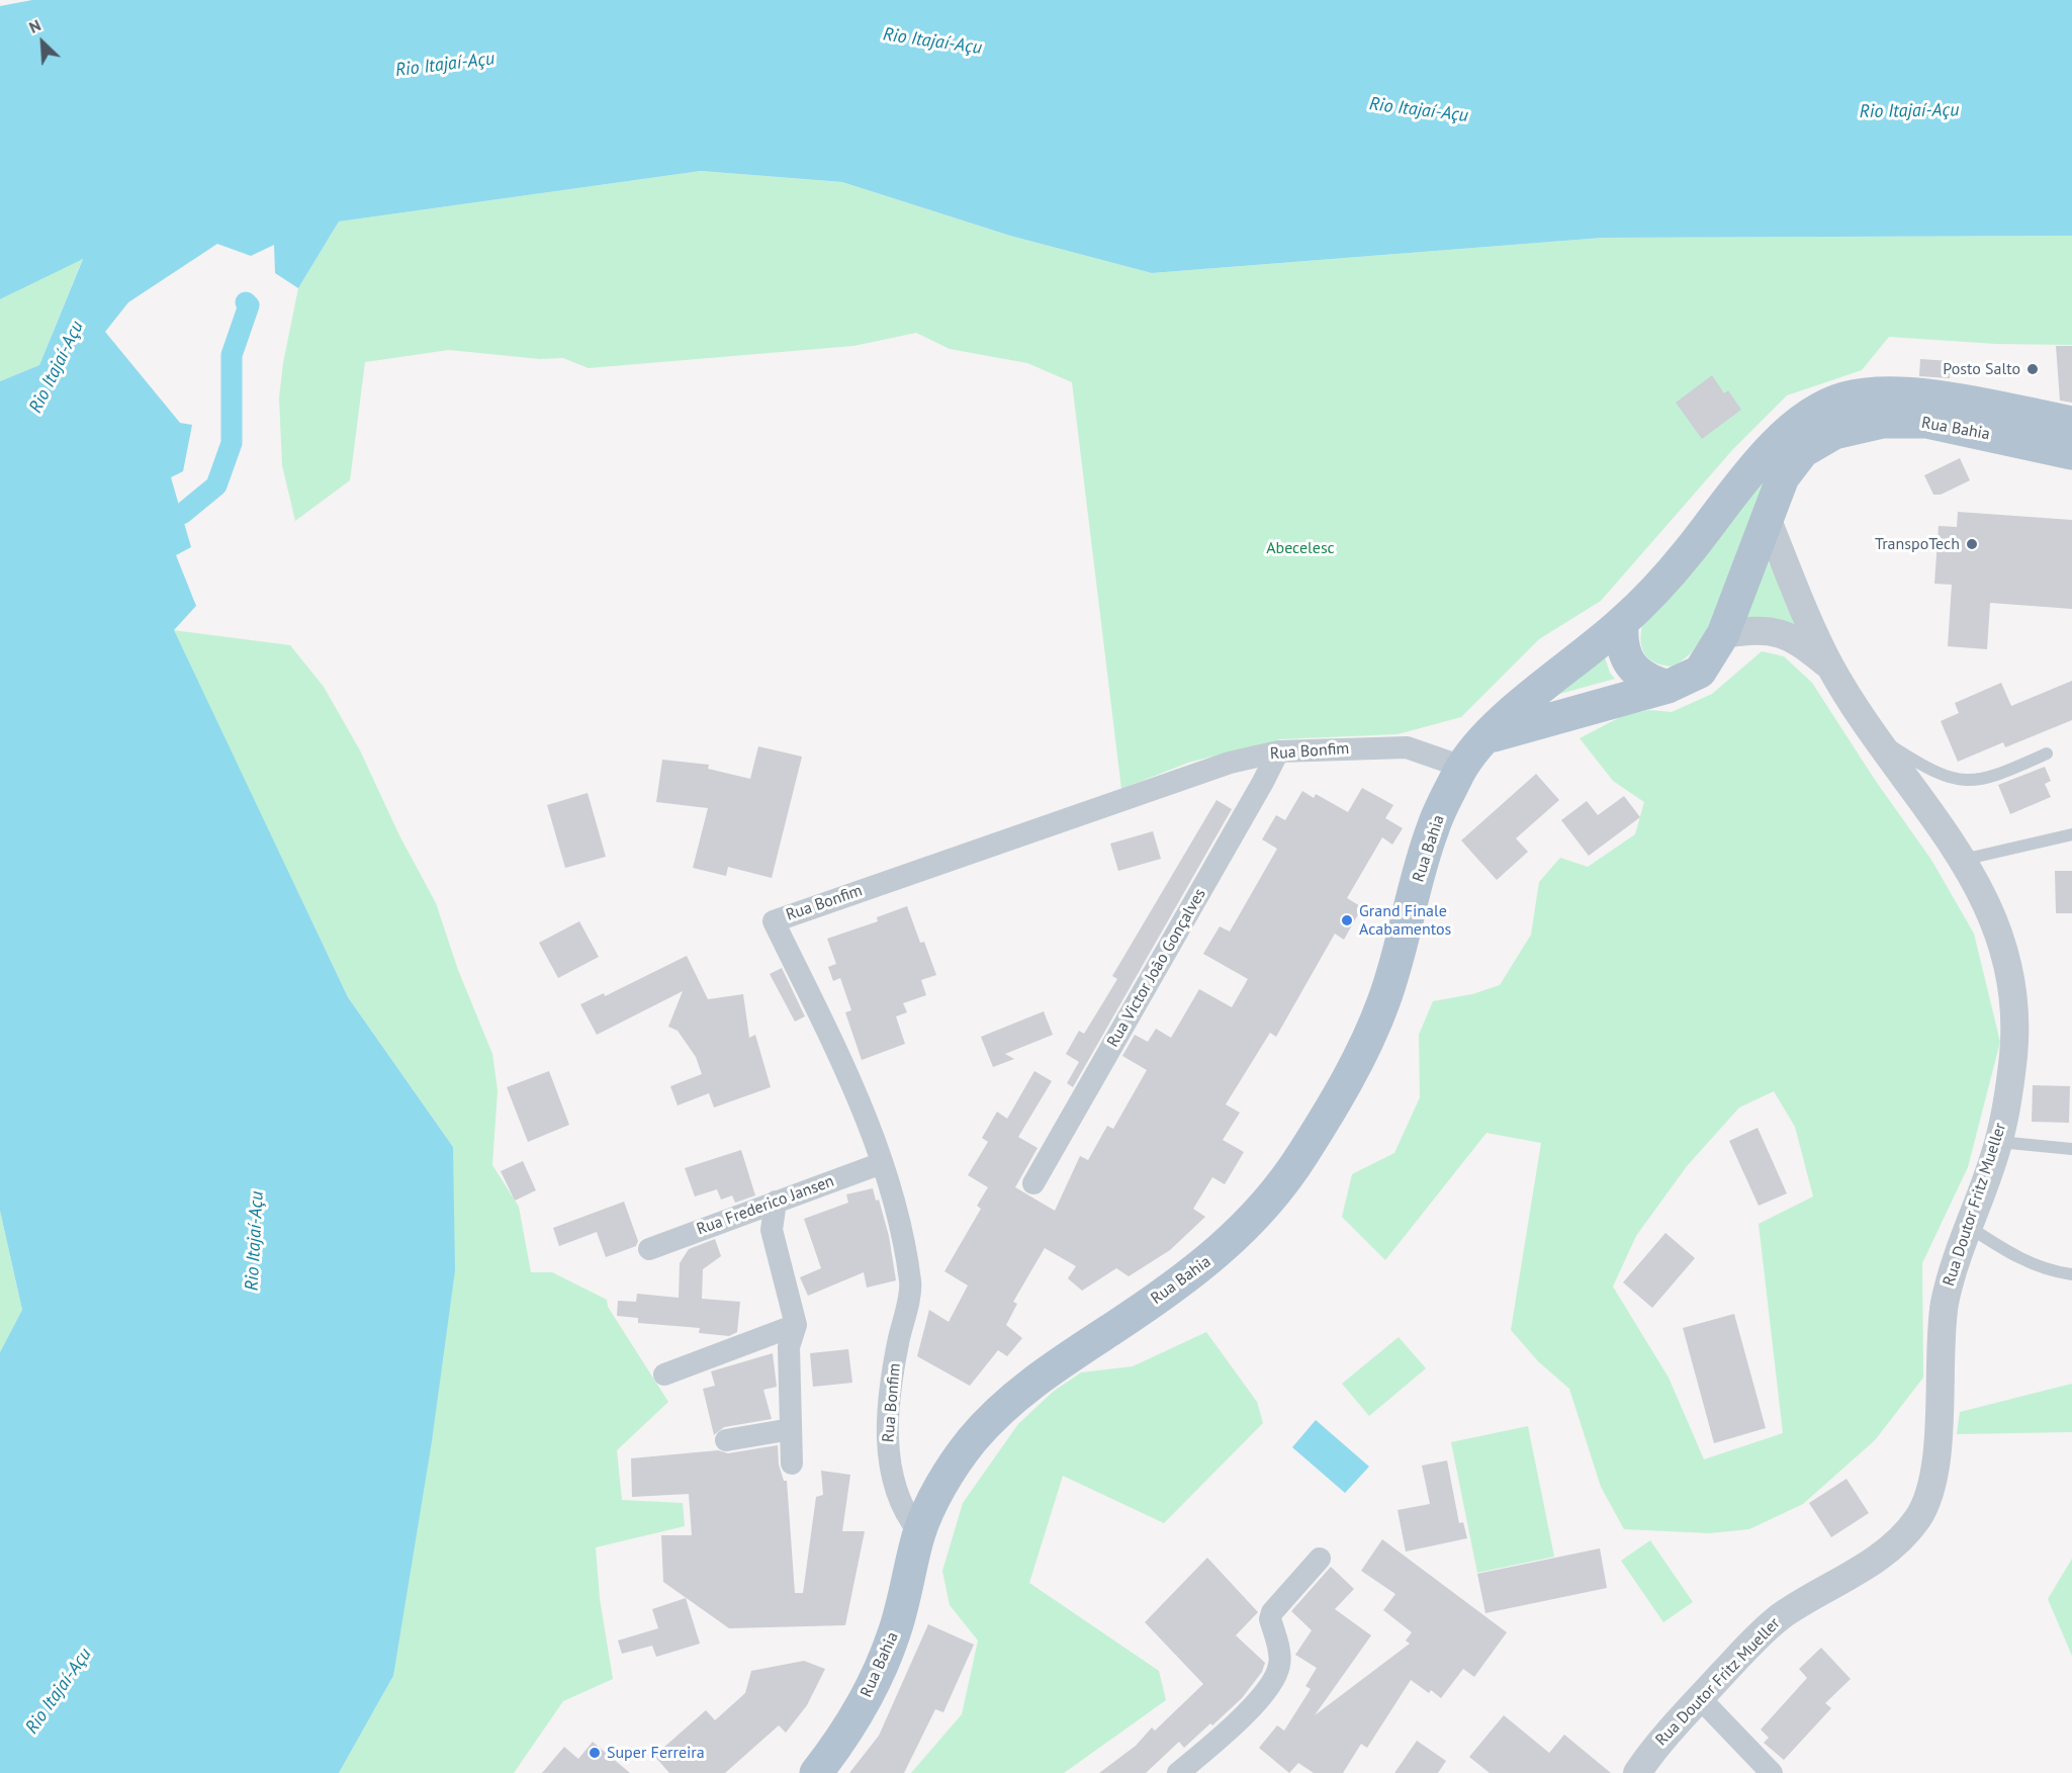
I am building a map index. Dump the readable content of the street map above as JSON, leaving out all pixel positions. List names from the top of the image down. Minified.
{"streets":{"main road":["Rua Bahia"],"street":["Rua Bonfim","Rua Victor João Gonçalves","Rua Doutor Fritz Mueller","Rua Frederico Jansen"]},"crossings":[["Rua Bahia","Rua Bonfim"],["Rua Bahia","Rua Doutor Fritz Mueller"],["Rua Bonfim","Rua Victor João Gonçalves"],["Rua Bonfim","Rua Frederico Jansen"]],"water":["Rio Itajaí-Açu"],"parks":["Abecelesc"],"places":["Posto Salto","TranspoTech","Grand Finale Acabamentos","Super Ferreira"],"north":"top left"}
